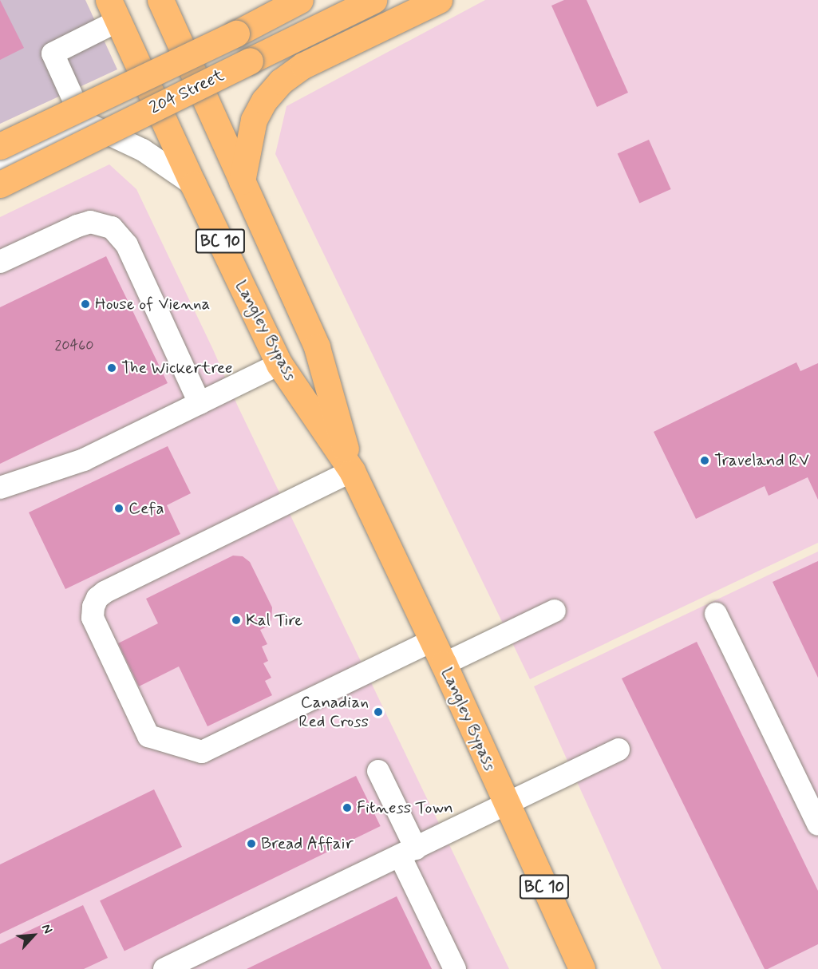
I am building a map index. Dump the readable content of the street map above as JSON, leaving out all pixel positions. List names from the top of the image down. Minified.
{"streets":{"main road":["204 Street","BC 10","Langley Bypass"]},"places":["House of Vienna","The Wickertree","Traveland RV","Cefa","Kal Tire","Canadian Red Cross","Fitness Town","Bread Affair"],"house_numbers":["20460"],"north":"top right"}
